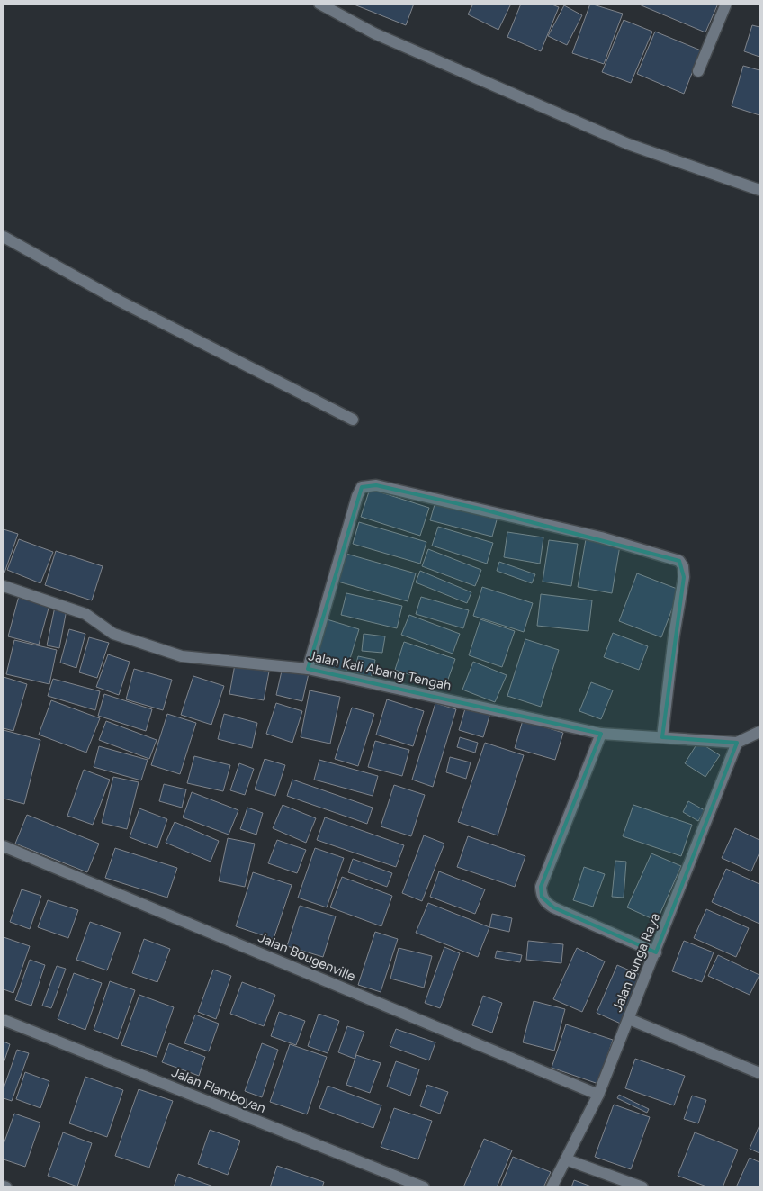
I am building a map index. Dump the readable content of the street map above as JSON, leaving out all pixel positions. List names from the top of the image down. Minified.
{"streets":{"street":["Jalan Kali Abang Tengah","Jalan Bougenville","Jalan Bunga Raya","Jalan Flamboyan"]},"crossings":[["Jalan Kali Abang Tengah","Jalan Bunga Raya"],["Jalan Bougenville","Jalan Bunga Raya"]]}
